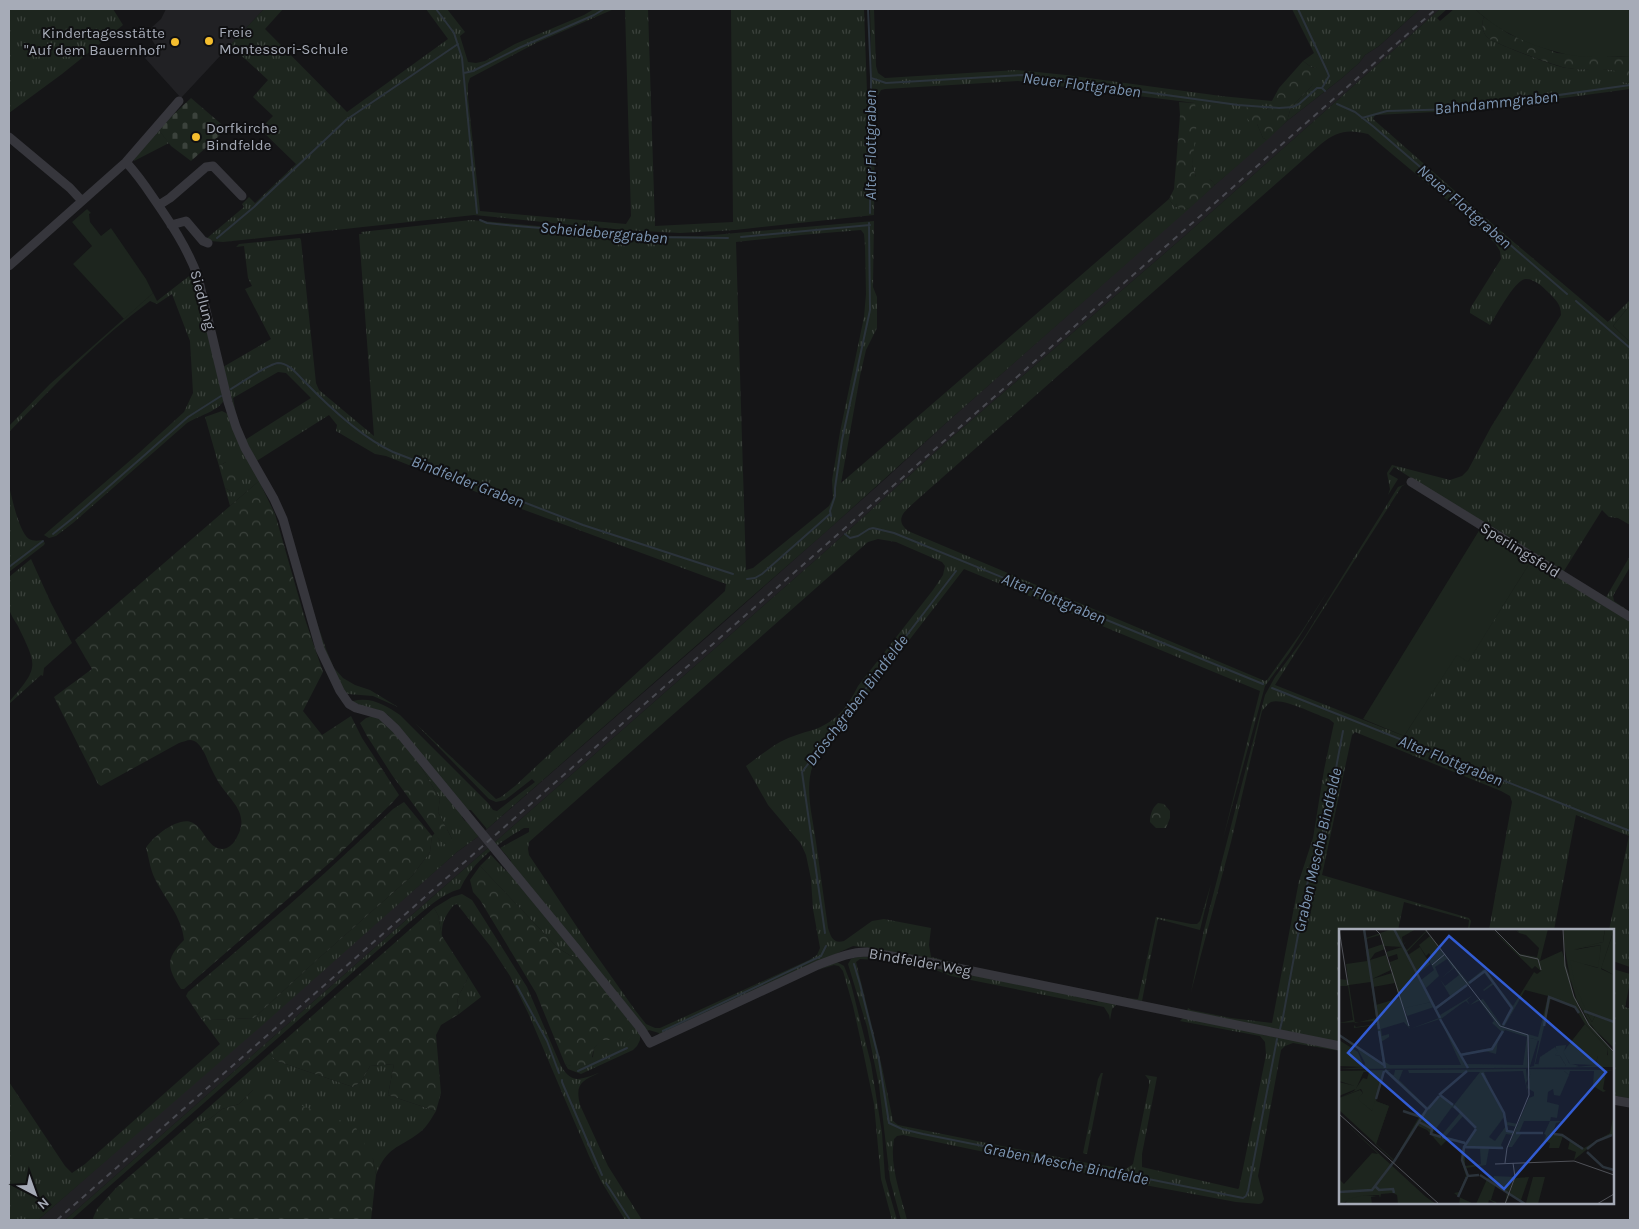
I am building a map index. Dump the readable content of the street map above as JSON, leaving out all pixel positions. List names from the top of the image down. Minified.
{"streets":{"street":["Siedlung","Sperlingsfeld","Bindfelder Weg"]},"crossings":[["Siedlung","Bindfelder Weg"]],"water":["Neuer Flottgraben","Bahndammgraben","Alter Flottgraben","Scheideberggraben","Bindfelder Graben","Dröschgraben Bindfelde","Graben Mesche Bindfelde"],"places":["Freie Montessori-Schule","Kindertagesstätte \"Auf dem Bauernhof\"","Dorfkirche Bindfelde"],"north":"bottom right"}
